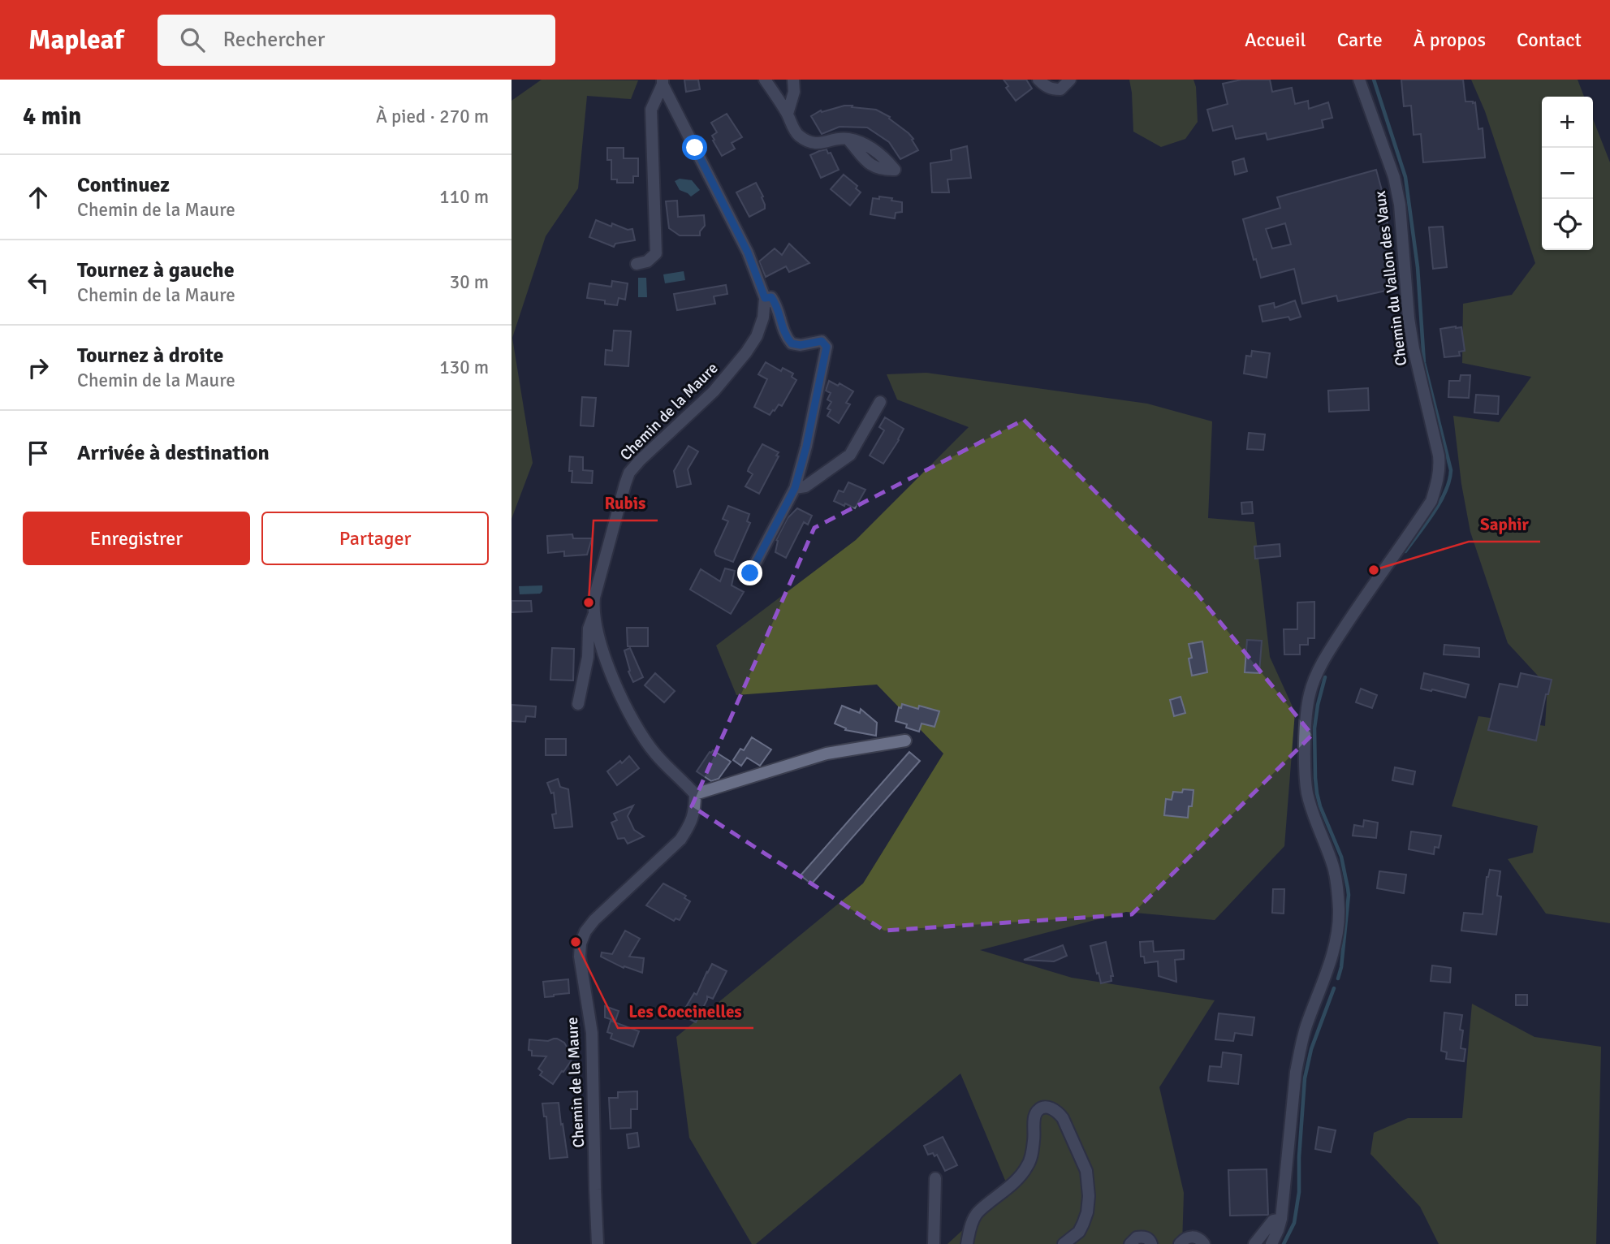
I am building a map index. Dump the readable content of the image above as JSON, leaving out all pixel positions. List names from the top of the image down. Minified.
{"streets":{"street":["Chemin du Vallon des Vaux","Chemin de la Maure"]},"places":["Saphir","Rubis","Les Coccinelles"],"page":{"header":"Mapleaf","search":"Rechercher","nav":["Accueil","Carte","À propos","Contact"],"heading":["4 min","À pied · 270 m"],"map_buttons":["+","−"],"list":[["Continuez","Chemin de la Maure","110 m"],["Tournez à gauche","Chemin de la Maure","30 m"],["Tournez à droite","Chemin de la Maure","130 m"],"Arrivée à destination"],"buttons":["Enregistrer","Partager"]}}
